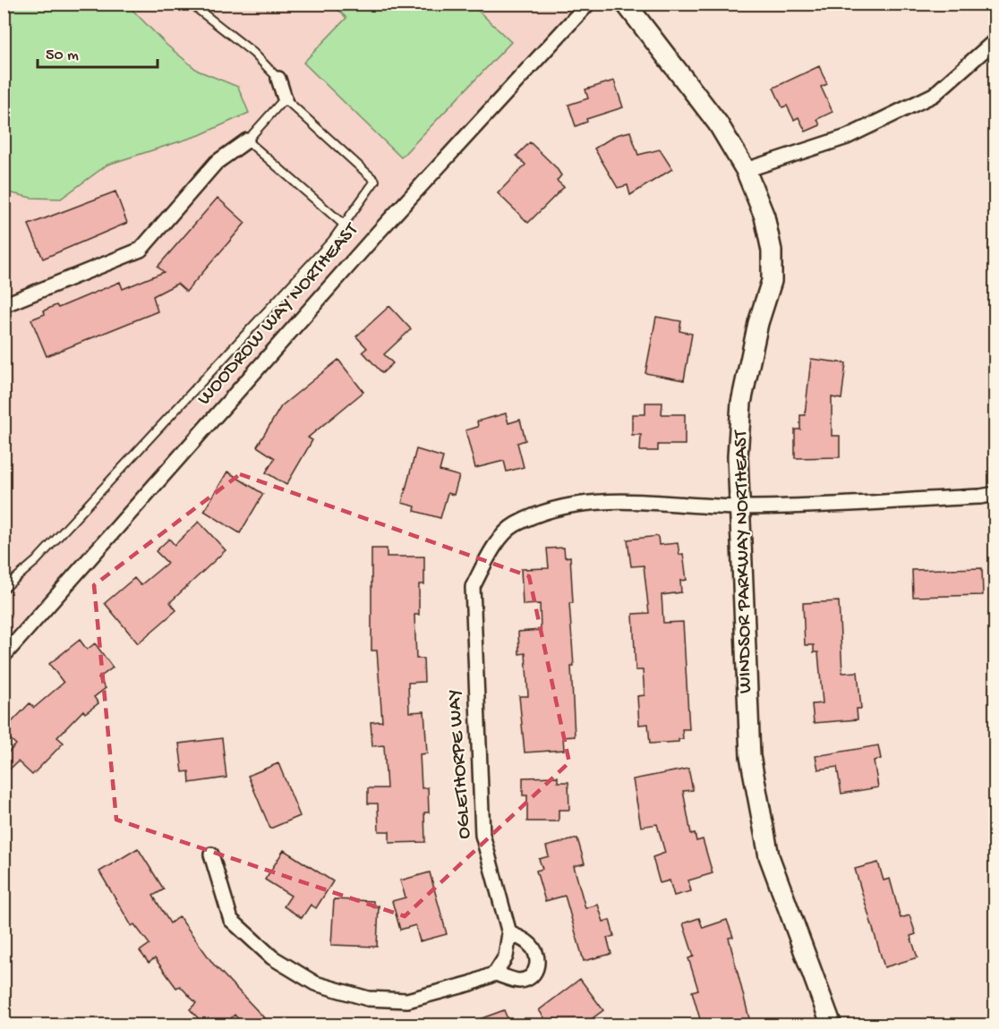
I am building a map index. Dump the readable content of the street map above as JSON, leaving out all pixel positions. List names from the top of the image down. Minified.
{"streets":{"street":["WOODROW WAY NORTHEAST","WINDSOR PARKWAY NORTHEAST","OGLETHORPE WAY"]},"crossings":[["WINDSOR PARKWAY NORTHEAST","OGLETHORPE WAY"]],"scale_bar":"50 m"}
